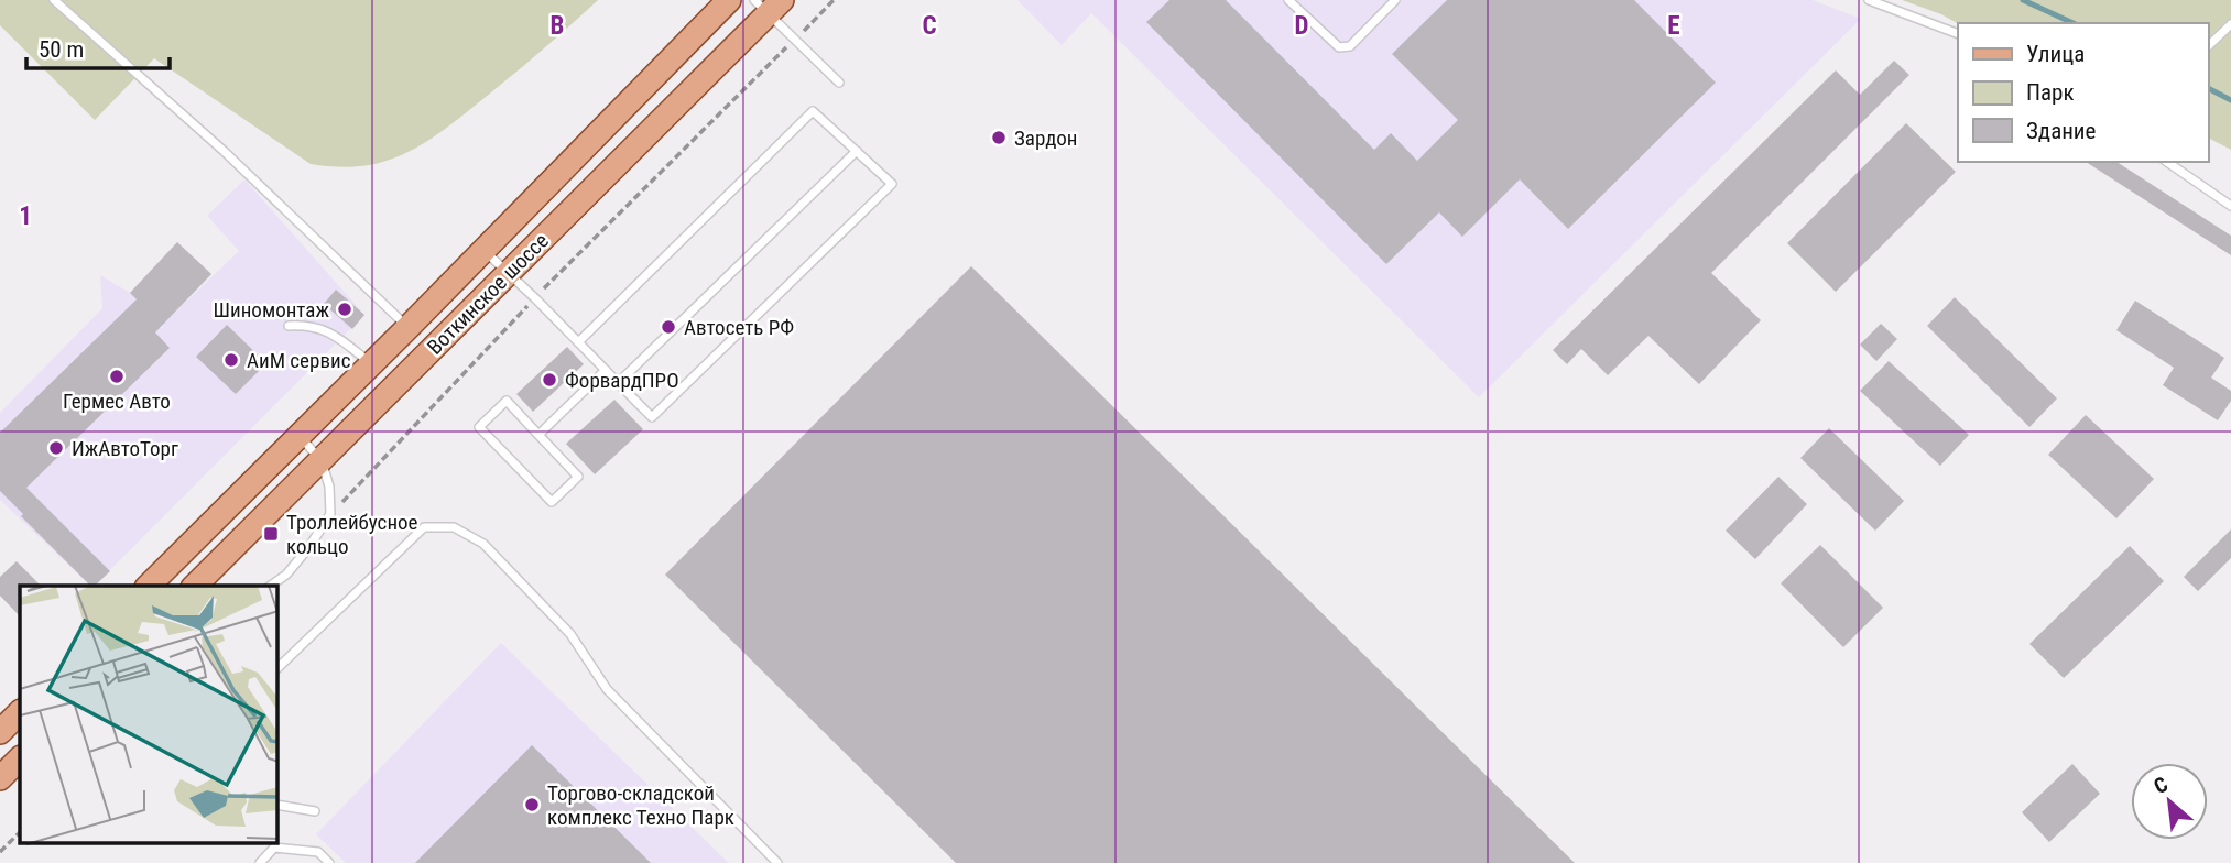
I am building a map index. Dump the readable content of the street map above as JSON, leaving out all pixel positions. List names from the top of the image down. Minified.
{"streets":{"main road":["Воткинское шоссе"]},"places":{"other":["Зардон","Шиномонтаж","Автосеть РФ","АиМ сервис","Гермес Авто","ФорвардПРО","ИжАвтоТорг","Торгово-складской комплекс Техно Парк"],"transit":["Троллейбусное кольцо"]},"legend":["Улица","Парк","Здание"],"scale_bar":"50 m","north":"top left","grid":{"columns":["B","C","D","E"],"rows":["1"]}}
